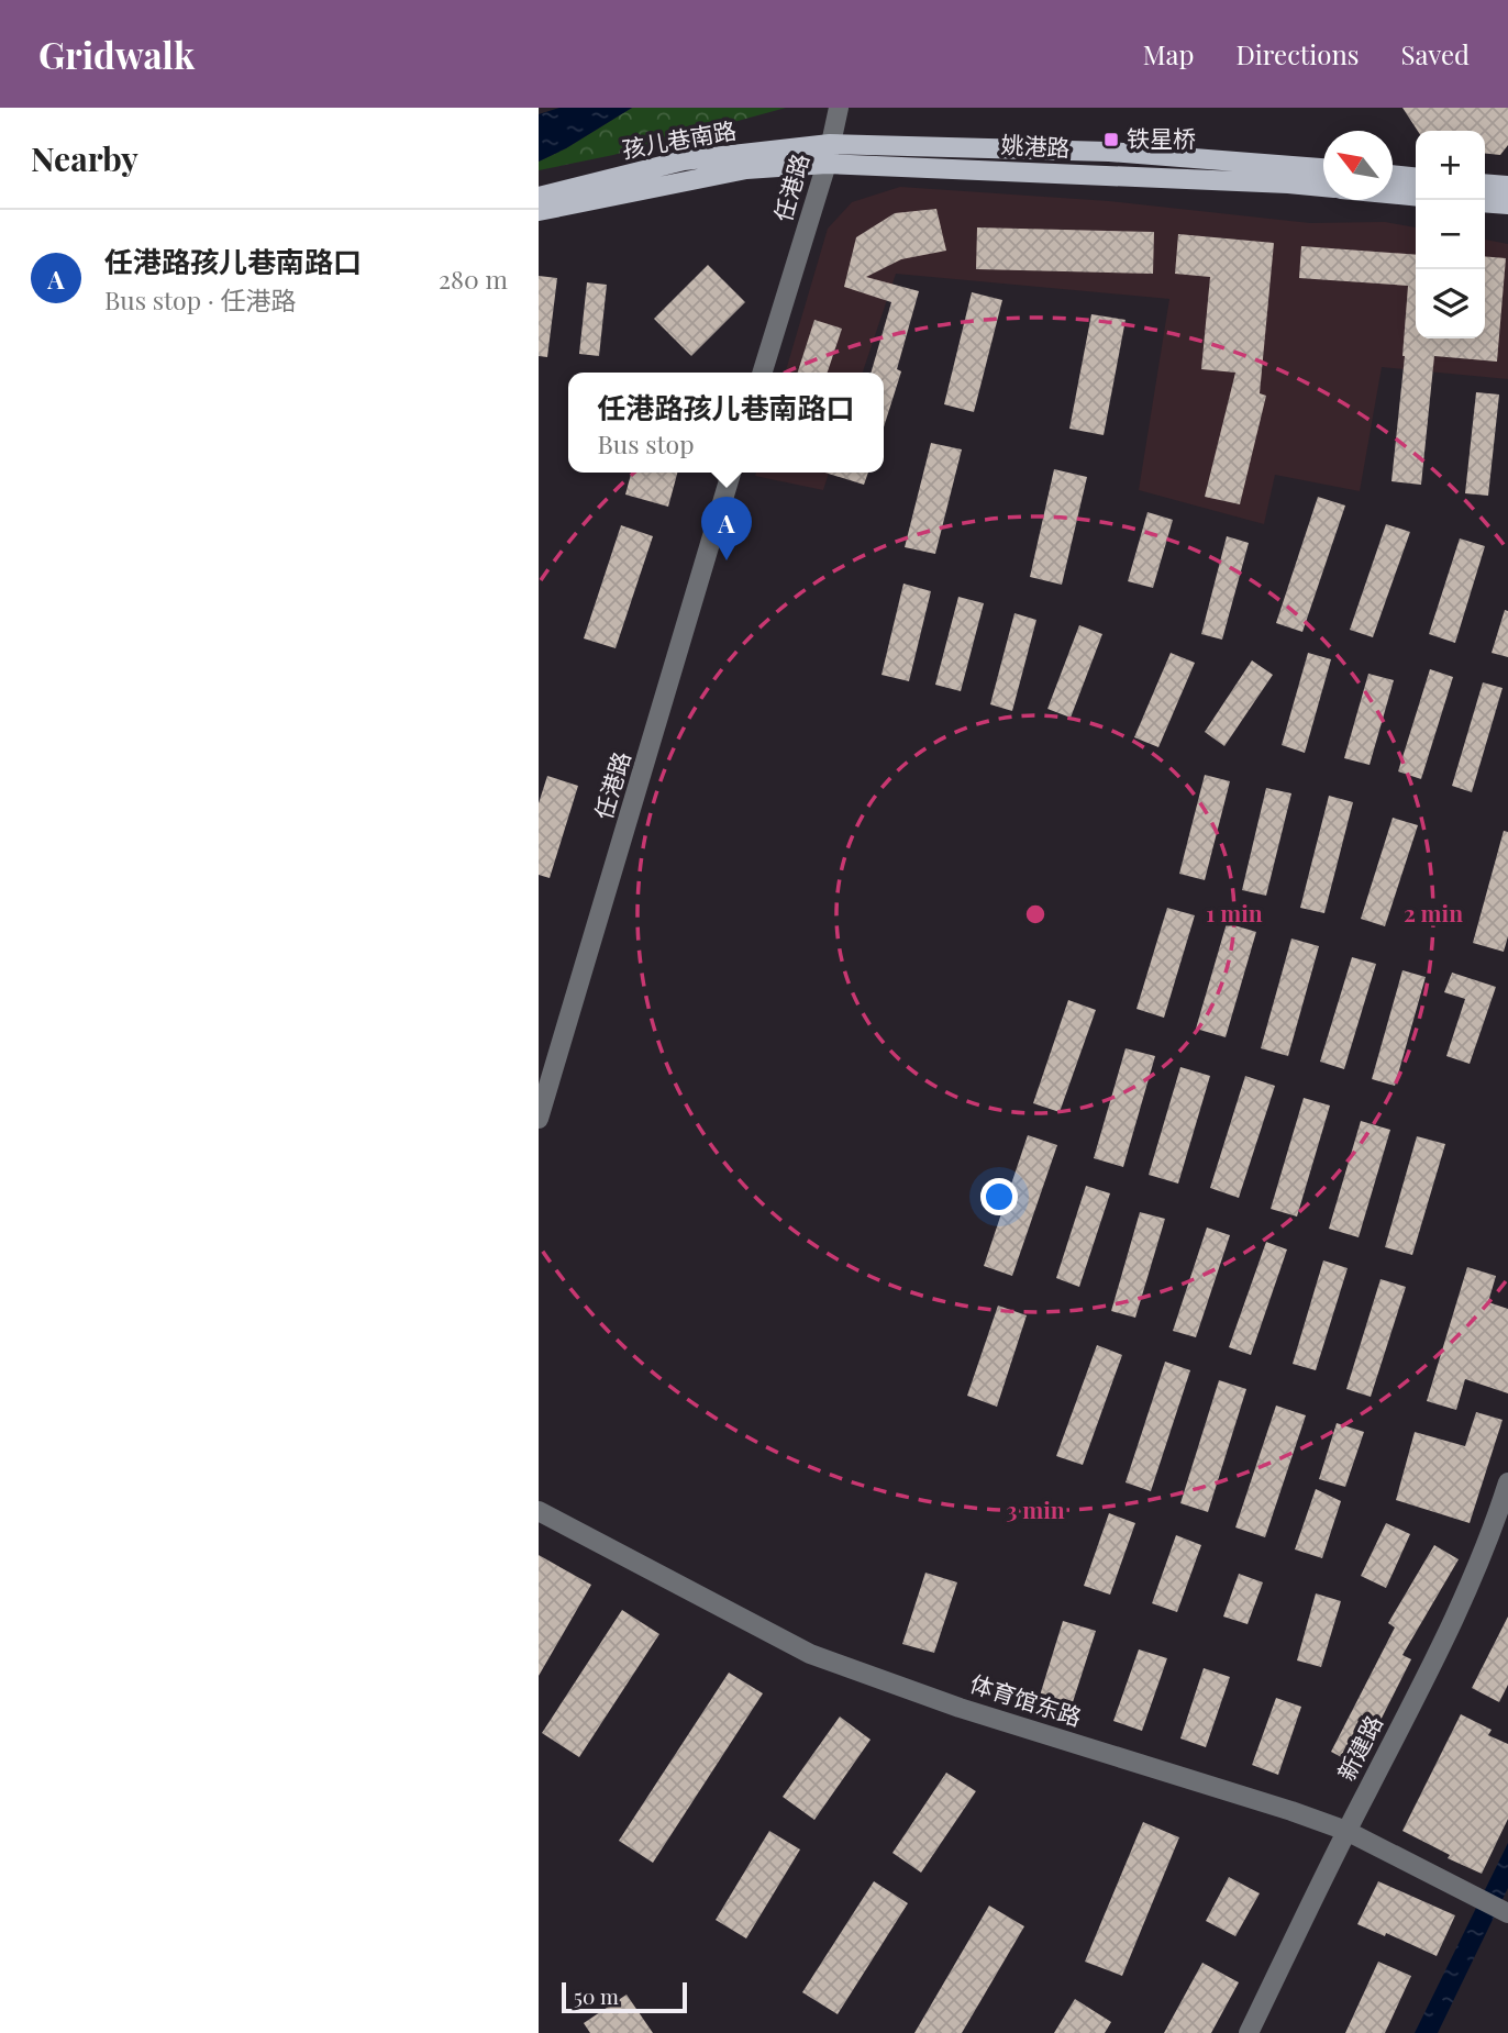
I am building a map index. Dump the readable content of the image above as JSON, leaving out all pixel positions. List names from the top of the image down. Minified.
{"streets":{"main road":["孩儿巷南路","姚港路"],"street":["任港路","体育馆东路","新建路"]},"crossings":[["孩儿巷南路","姚港路"],["孩儿巷南路","任港路"],["姚港路","任港路"],["体育馆东路","新建路"]],"places":{"transit":["铁星桥"]},"scale_bar":"50 m","north":"top left","page":{"header":"Gridwalk","nav":["Map","Directions","Saved"],"heading":"Nearby","map_buttons":["+","−"],"list":[{"mark":"A","name":"任港路孩儿巷南路口","note":"Bus stop · 任港路","value":"280 m"}],"popup":["任港路孩儿巷南路口","Bus stop"],"pins":"A","scale":"50 m"},"rings":["1 min","2 min","3 min"]}
